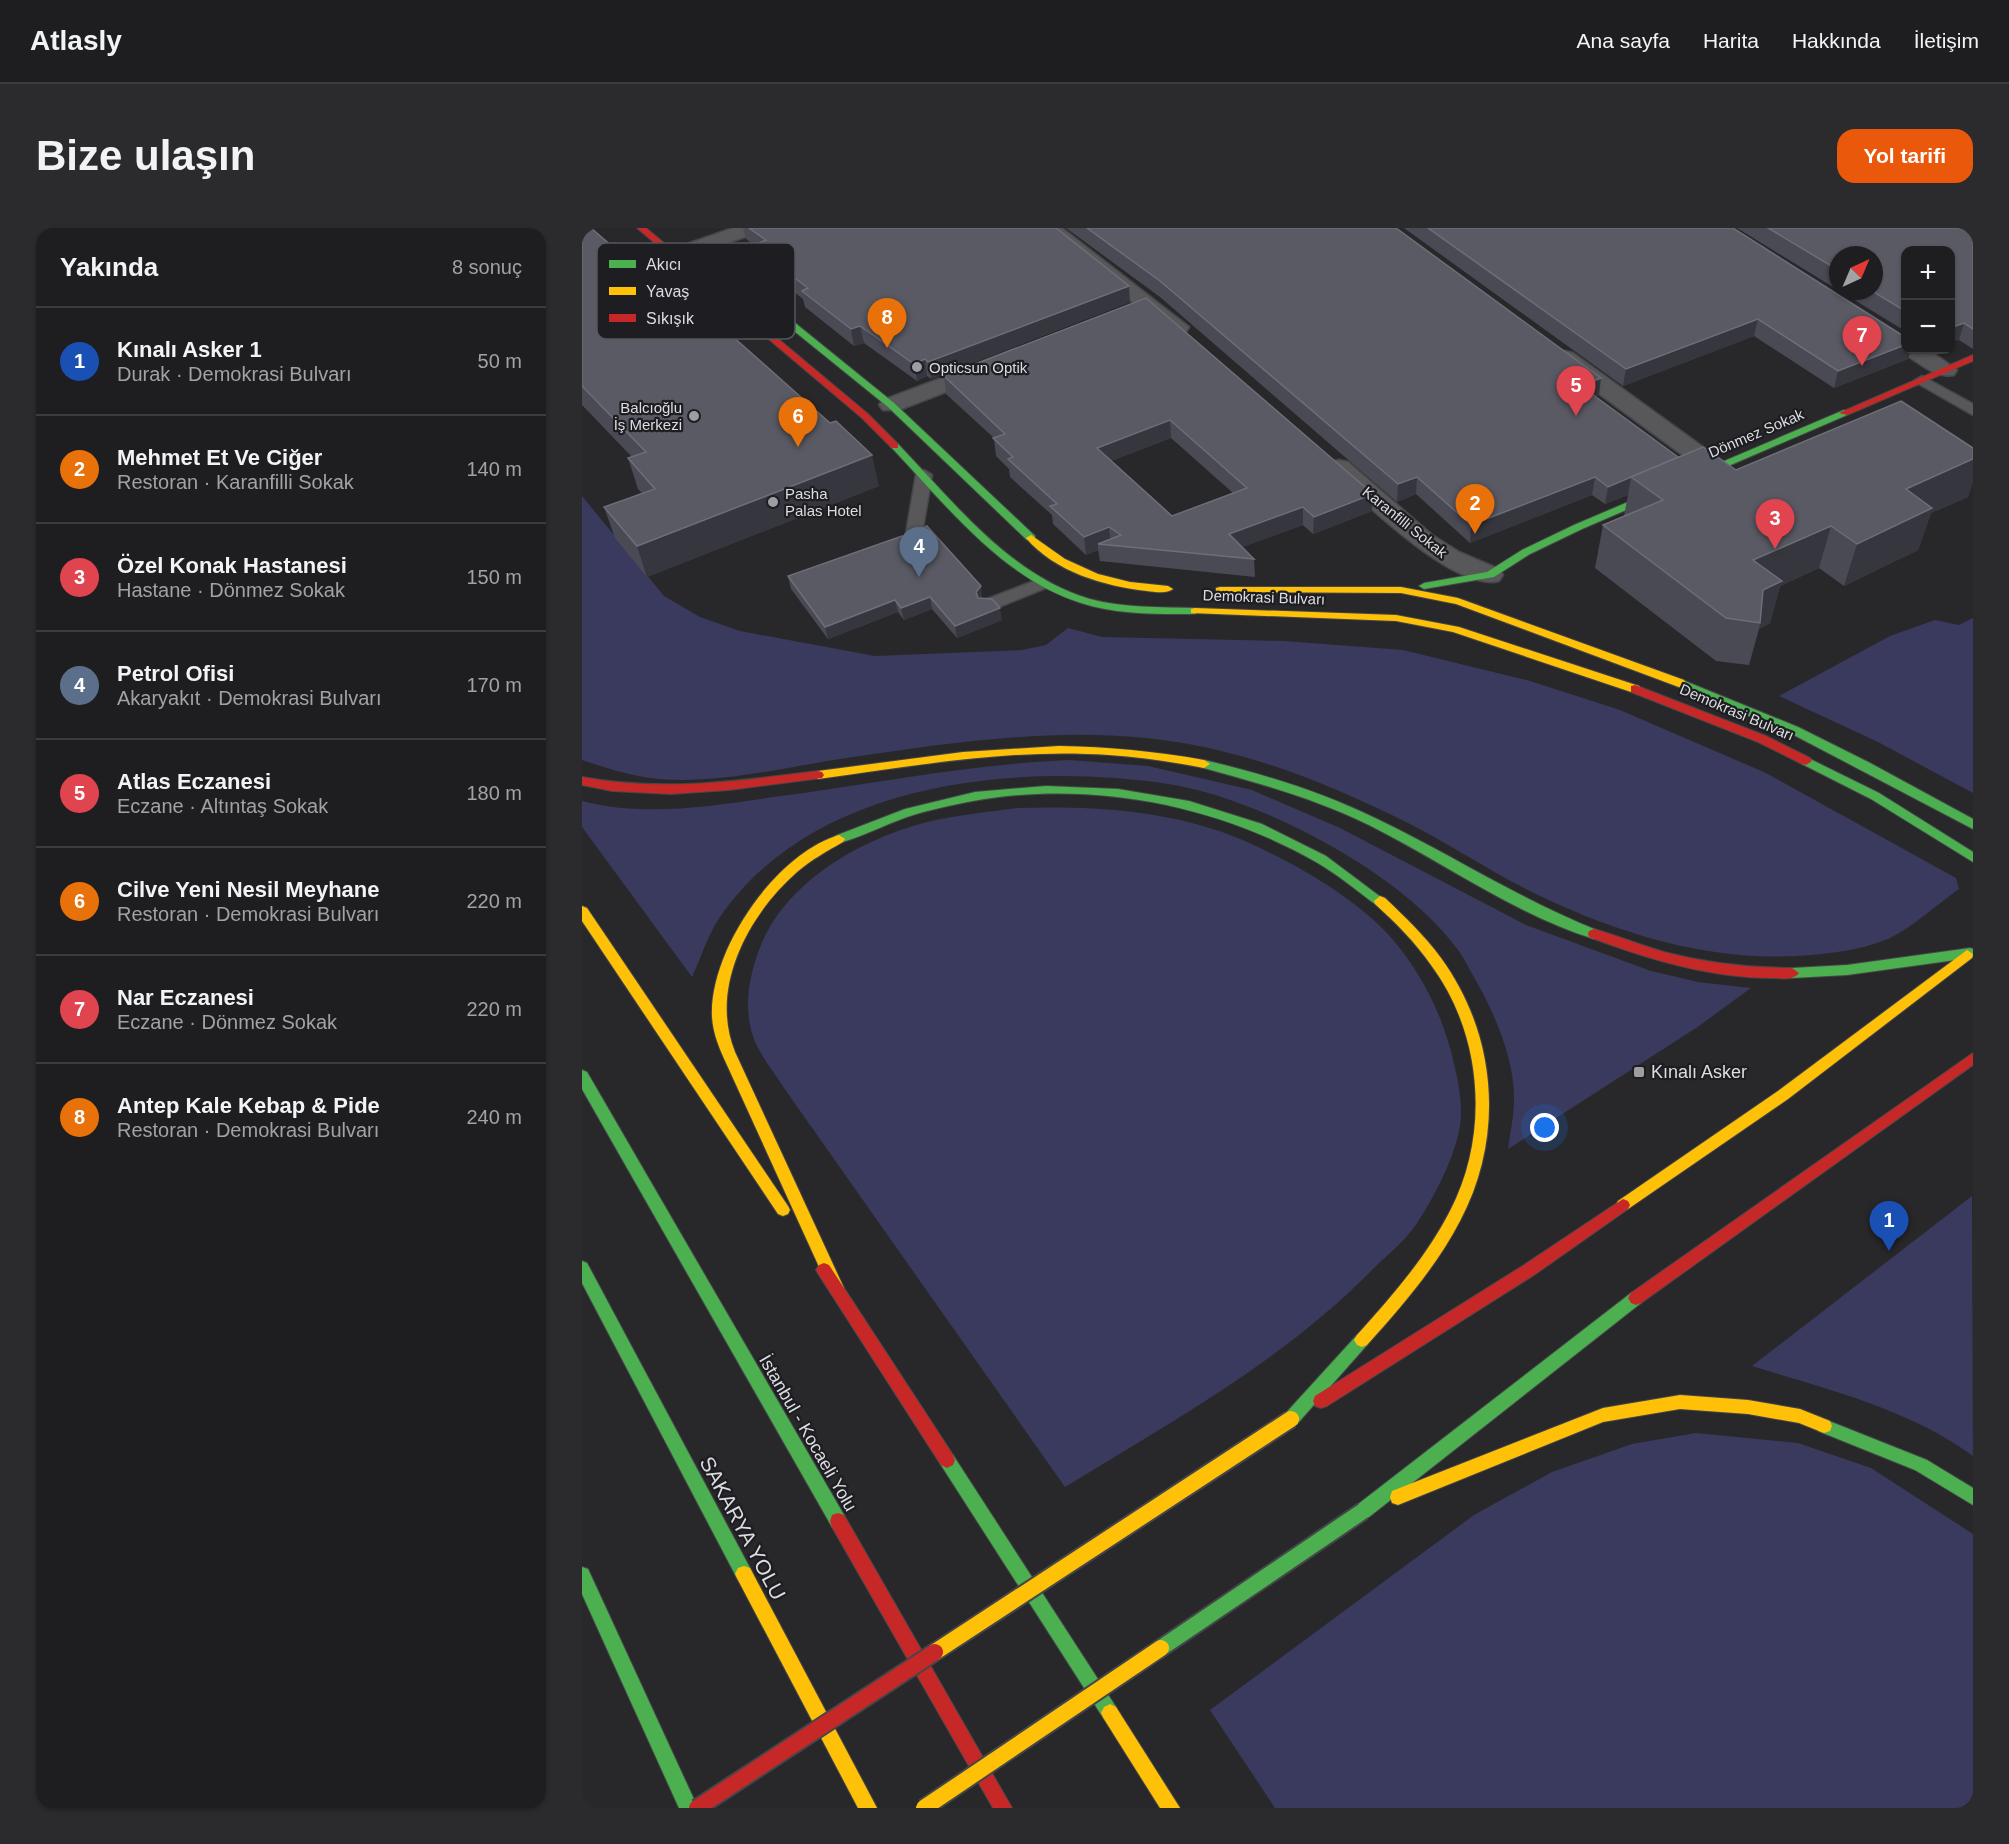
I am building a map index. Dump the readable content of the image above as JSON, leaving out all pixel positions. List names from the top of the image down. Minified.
{"streets":{"main road":["Dönmez Sokak","Demokrasi Bulvarı","İstanbul - Kocaeli Yolu","SAKARYA YOLU"],"street":["Karanfilli Sokak"]},"crossings":[["Dönmez Sokak","Karanfilli Sokak"],["Dönmez Sokak","Demokrasi Bulvarı"],["Karanfilli Sokak","Demokrasi Bulvarı"]],"places":{"other":["Opticsun Optik","Balcıoğlu İş Merkezi","Pasha Palas Hotel"],"transit":["Kınalı Asker"]},"legend":["Akıcı","Yavaş","Sıkışık"],"north":"top right","page":{"header":"Atlasly","nav":["Ana sayfa","Harita","Hakkında","İletişim"],"buttons":"Yol tarifi","title":"Bize ulaşın","heading":["Yakında","8 sonuç"],"map_buttons":["+","−"],"pins":["8","7","5","6","2","3","4","1"],"list":[{"mark":"1","name":"Kınalı Asker 1","note":"Durak · Demokrasi Bulvarı","value":"50 m"},{"mark":"2","name":"Mehmet Et Ve Ciğer","note":"Restoran · Karanfilli Sokak","value":"140 m"},{"mark":"3","name":"Özel Konak Hastanesi","note":"Hastane · Dönmez Sokak","value":"150 m"},{"mark":"4","name":"Petrol Ofisi","note":"Akaryakıt · Demokrasi Bulvarı","value":"170 m"},{"mark":"5","name":"Atlas Eczanesi","note":"Eczane · Altıntaş Sokak","value":"180 m"},{"mark":"6","name":"Cilve Yeni Nesil Meyhane","note":"Restoran · Demokrasi Bulvarı","value":"220 m"},{"mark":"7","name":"Nar Eczanesi","note":"Eczane · Dönmez Sokak","value":"220 m"},{"mark":"8","name":"Antep Kale Kebap & Pide","note":"Restoran · Demokrasi Bulvarı","value":"240 m"}]}}
